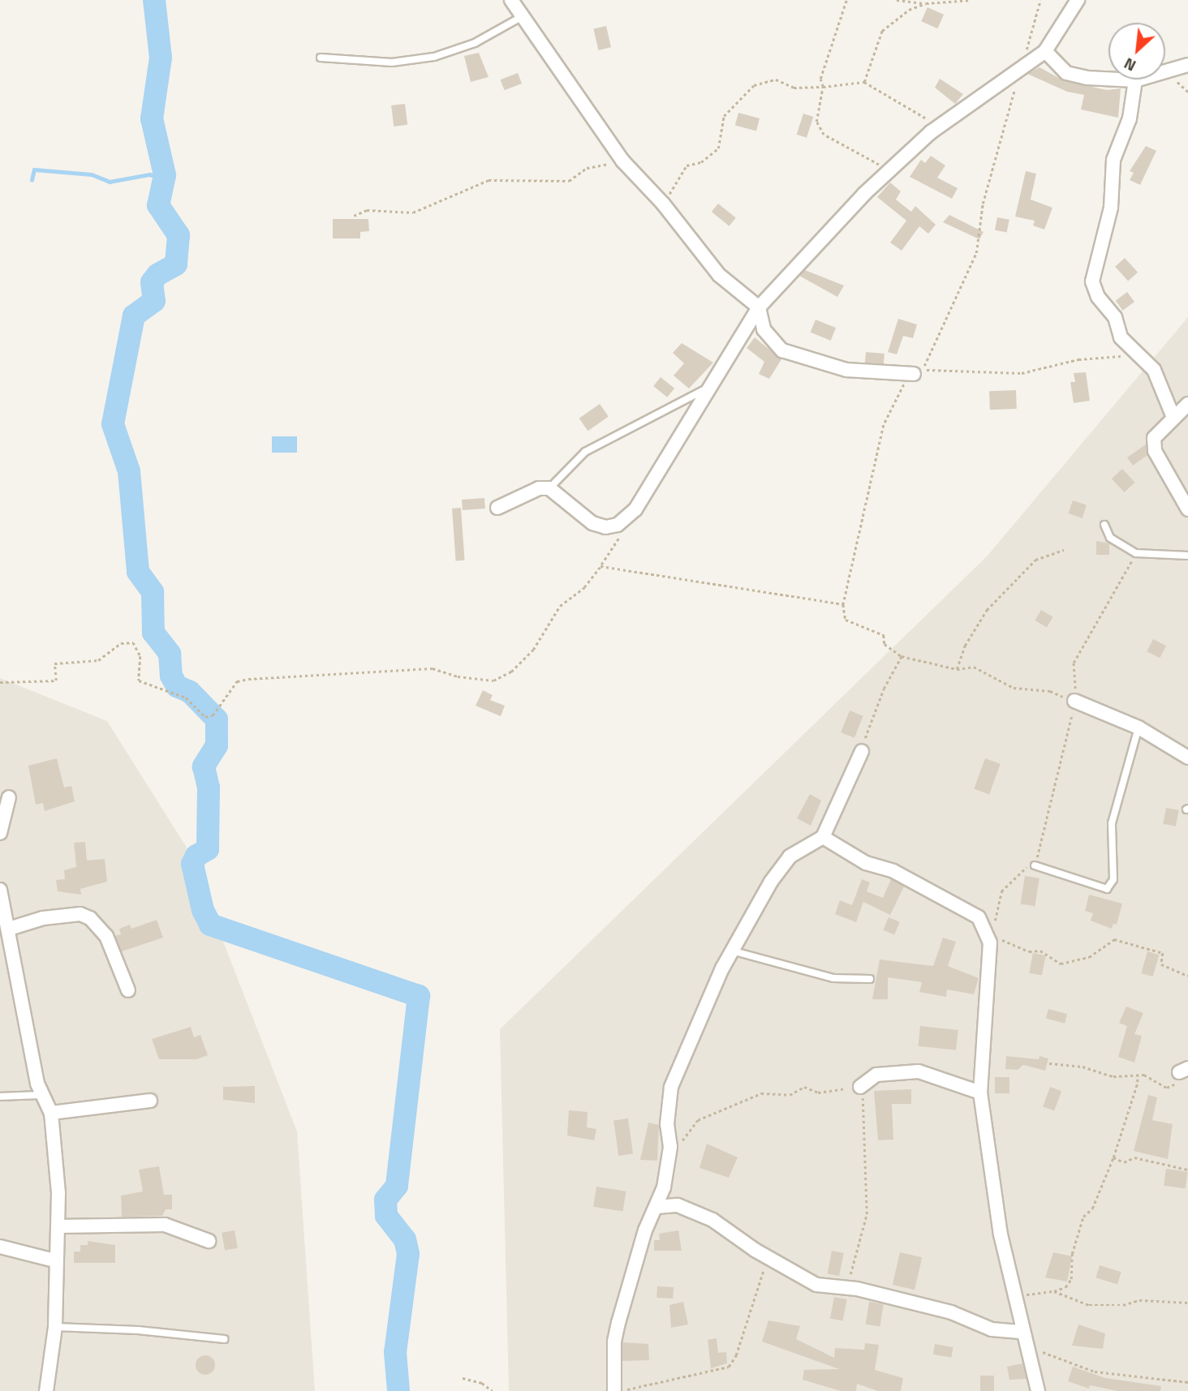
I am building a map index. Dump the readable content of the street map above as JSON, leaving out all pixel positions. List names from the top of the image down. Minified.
{"north":"bottom left"}
